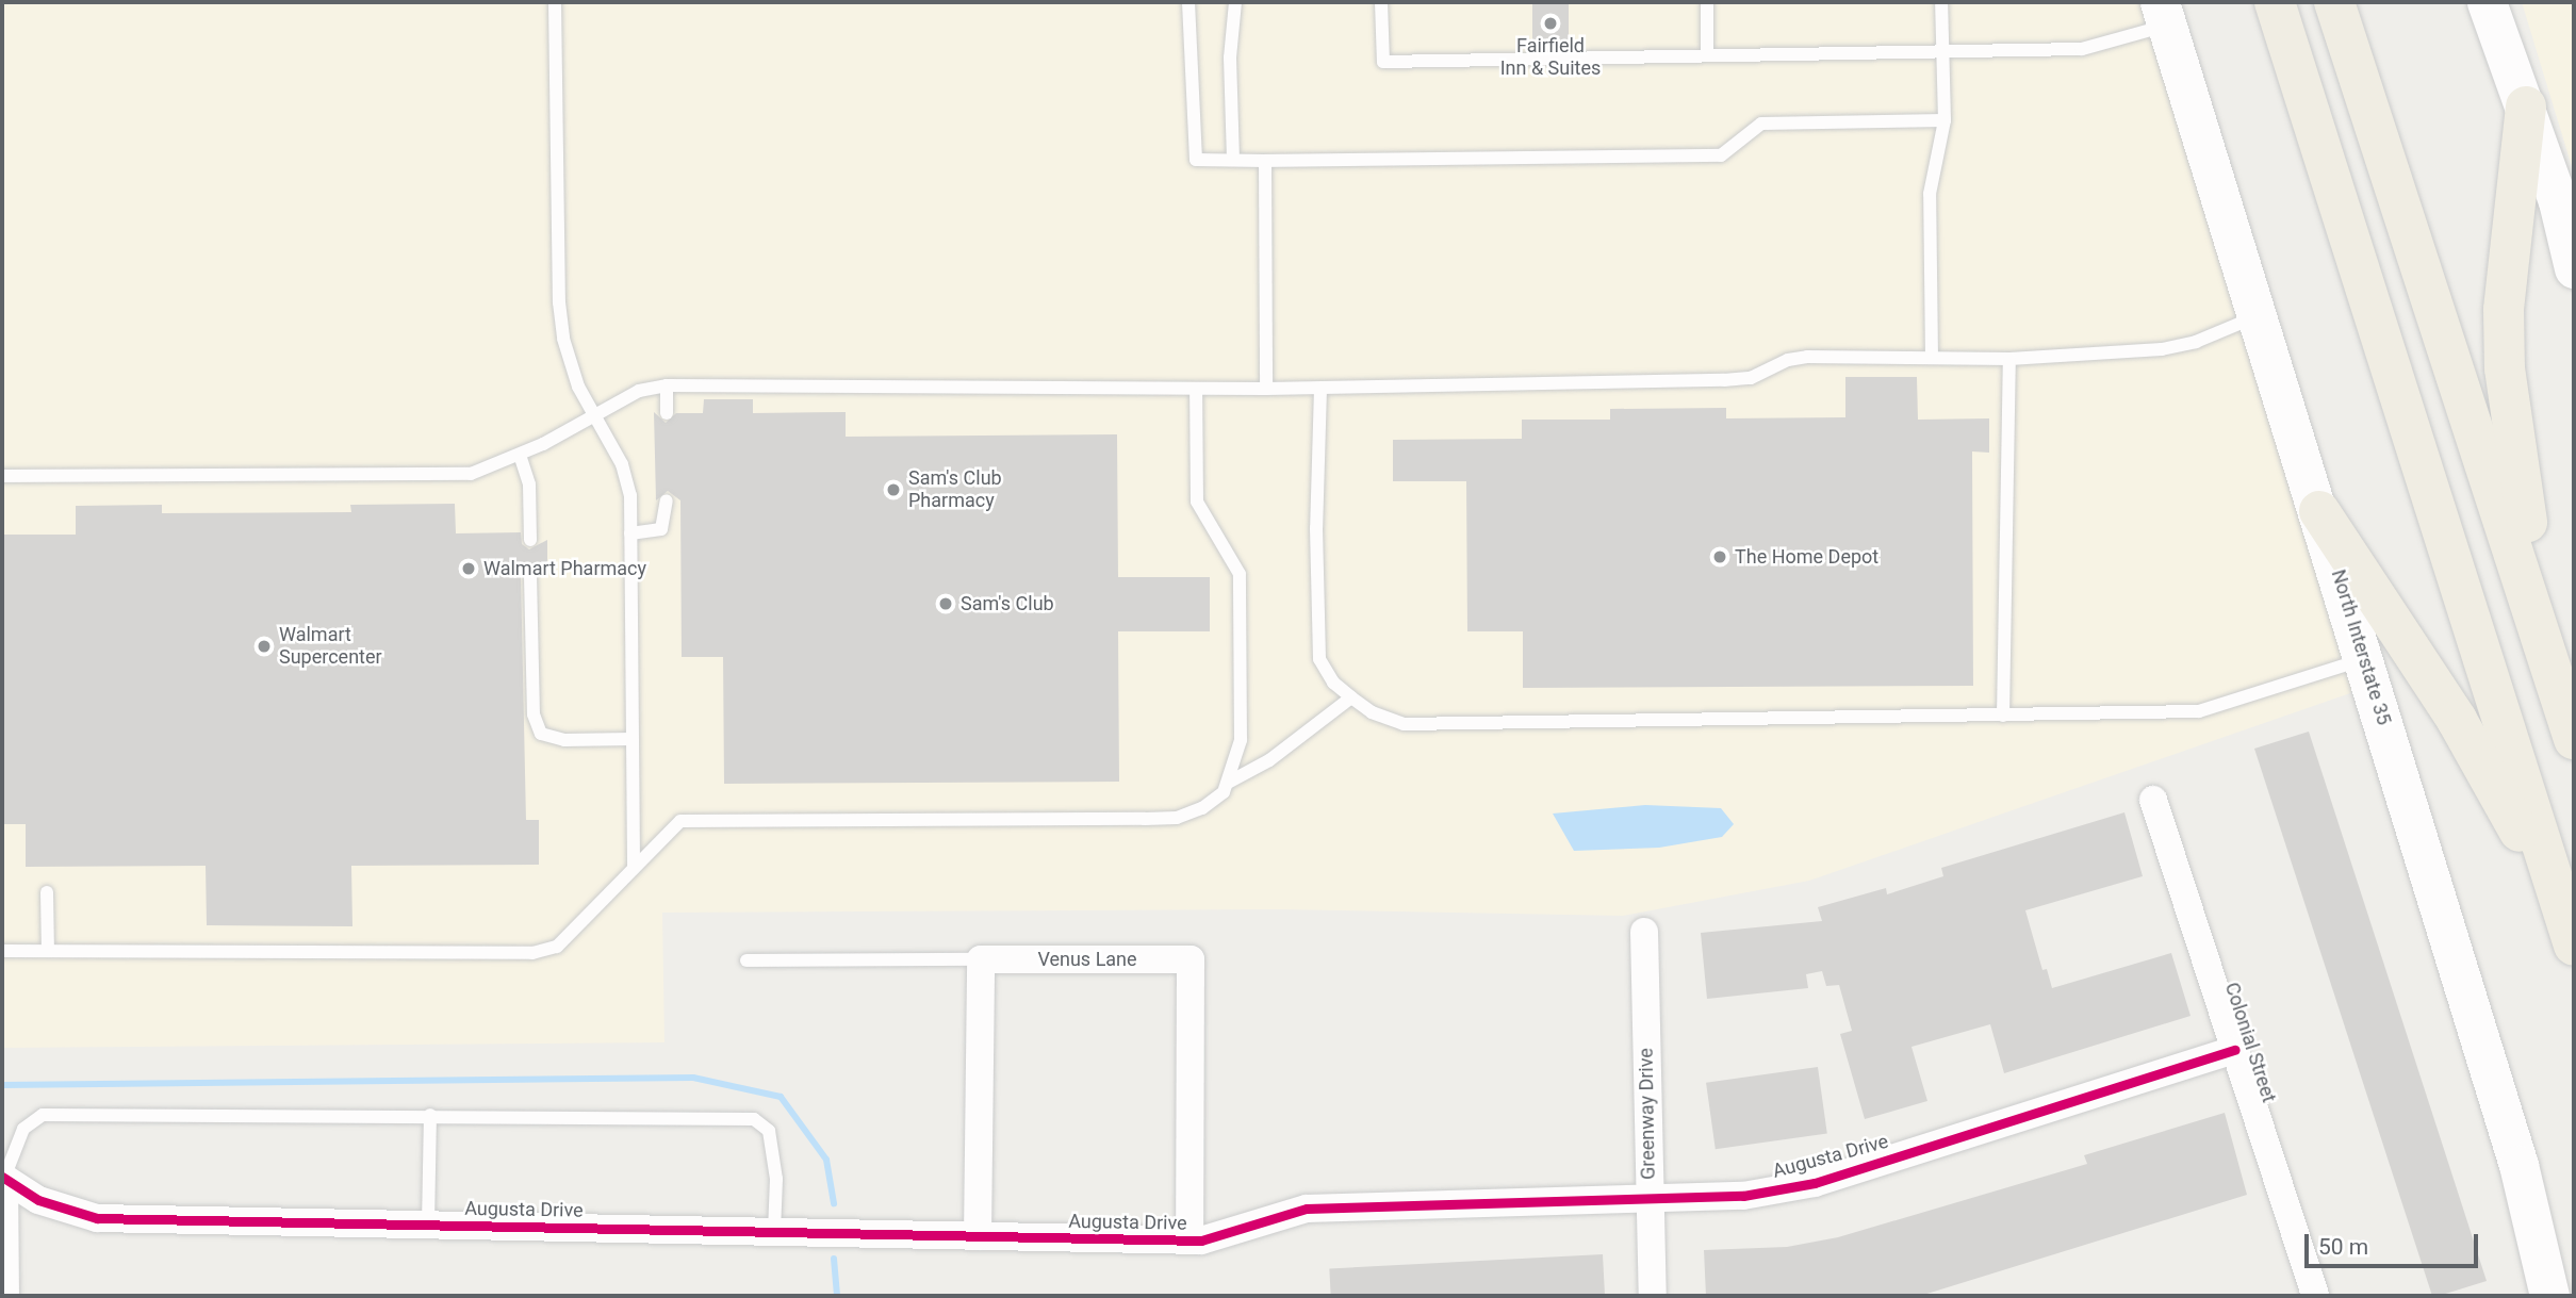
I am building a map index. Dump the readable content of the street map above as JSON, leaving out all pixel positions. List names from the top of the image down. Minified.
{"streets":{"main road":["North Interstate 35"],"street":["Venus Lane","Colonial Street","Greenway Drive","Augusta Drive"]},"crossings":[["Venus Lane","Augusta Drive"],["Colonial Street","Augusta Drive"],["Greenway Drive","Augusta Drive"]],"places":["Fairfield Inn & Suites","Sam's Club Pharmacy","The Home Depot","Walmart Pharmacy","Sam's Club","Walmart Supercenter"],"scale_bar":"50 m"}
